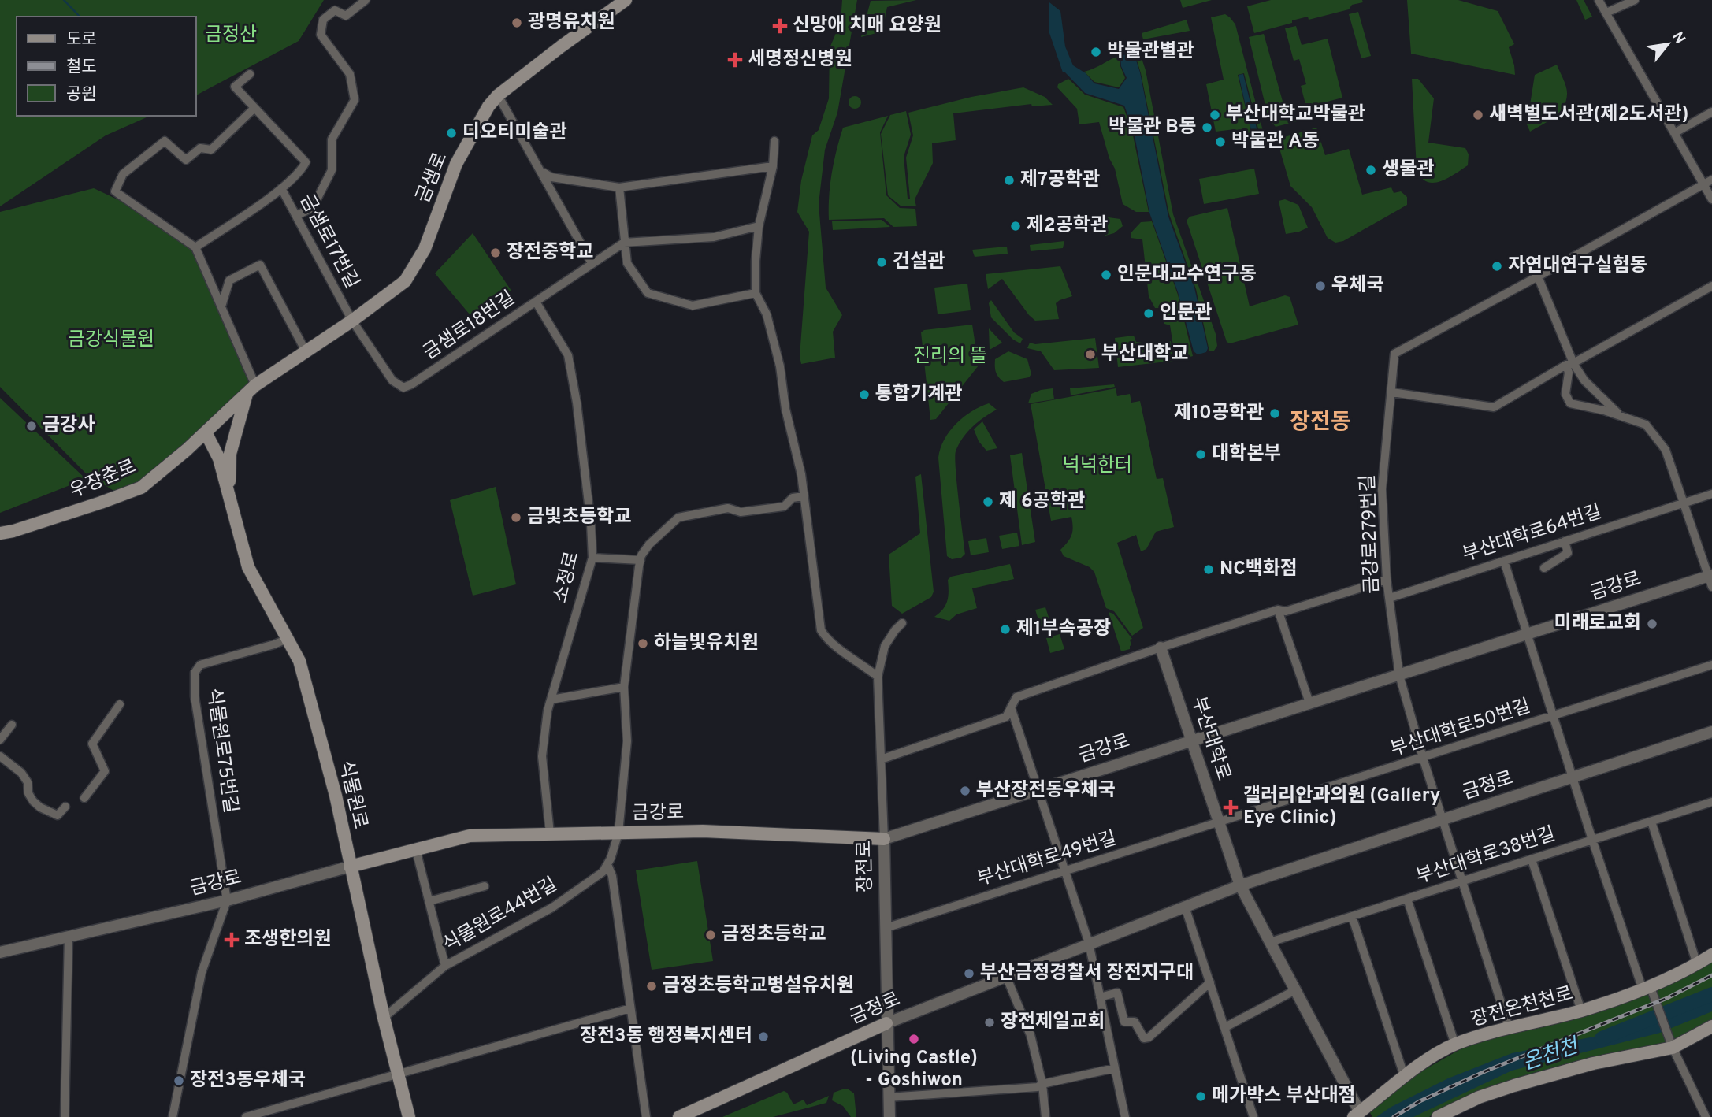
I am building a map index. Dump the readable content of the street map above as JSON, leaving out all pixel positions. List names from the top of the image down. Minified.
{"streets":{"main road":["금샘로","우장춘로","금강로","금정로","식물원로","장전온천천로"],"street":["금샘로17번길","금샘로18번길","금강로279번길","부산대학로64번길","소정로","부산대학로50번길","부산대학로","식물원로75번길","부산대학로38번길","부산대학로49번길","장전로","식물원로44번길"]},"crossings":[["금샘로","금샘로17번길"],["금샘로","금샘로18번길"],["금샘로","우장춘로"],["금샘로","식물원로"],["금샘로17번길","금샘로18번길"],["금샘로18번길","소정로"],["우장춘로","식물원로"],["금강로279번길","부산대학로64번길"],["금강로279번길","금강로"],["금강로279번길","부산대학로50번길"],["금강로279번길","금정로"],["금강로279번길","부산대학로38번길"],["금강로279번길","장전온천천로"],["소정로","금강로"],["금강로","부산대학로"],["금강로","식물원로75번길"],["금강로","식물원로"],["금강로","장전로"],["금강로","식물원로44번길"],["부산대학로50번길","부산대학로"],["부산대학로50번길","부산대학로49번길"],["부산대학로","금정로"],["부산대학로","부산대학로38번길"],["부산대학로","부산대학로49번길"],["부산대학로","장전온천천로"],["식물원로75번길","식물원로"],["금정로","장전로"],["식물원로","식물원로44번길"],["부산대학로49번길","장전로"]],"districts":["장전동"],"water":["온천천"],"parks":["금정산","금강식물원","진리의 뜰","넉넉한터"],"places":{"other":["광명유치원","박물관별관","부산대학교박물관","새벽벌도서관(제2도서관)","박물관 B동","디오티미술관","박물관 A동","생물관","제7공학관","제2공학관","장전중학교","건설관","자연대연구실험동","인문대교수연구동","우체국","인문관","부산대학교","통합기계관","제10공학관","금강사","대학본부","제 6공학관","금빛초등학교","NC백화점","미래로교회","제1부속공장","하늘빛유치원","부산장전동우체국","금정초등학교","부산금정경찰서 장전지구대","금정초등학교병설유치원","장전제일교회","장전3동 행정복지센터","(Living Castle) - Goshiwon","장전3동우체국","메가박스 부산대점"],"health":["신망애 치매 요양원","세명정신병원","갤러리안과의원 (Gallery Eye Clinic)","조생한의원"]},"legend":["도로","철도","공원"],"north":"top right"}
